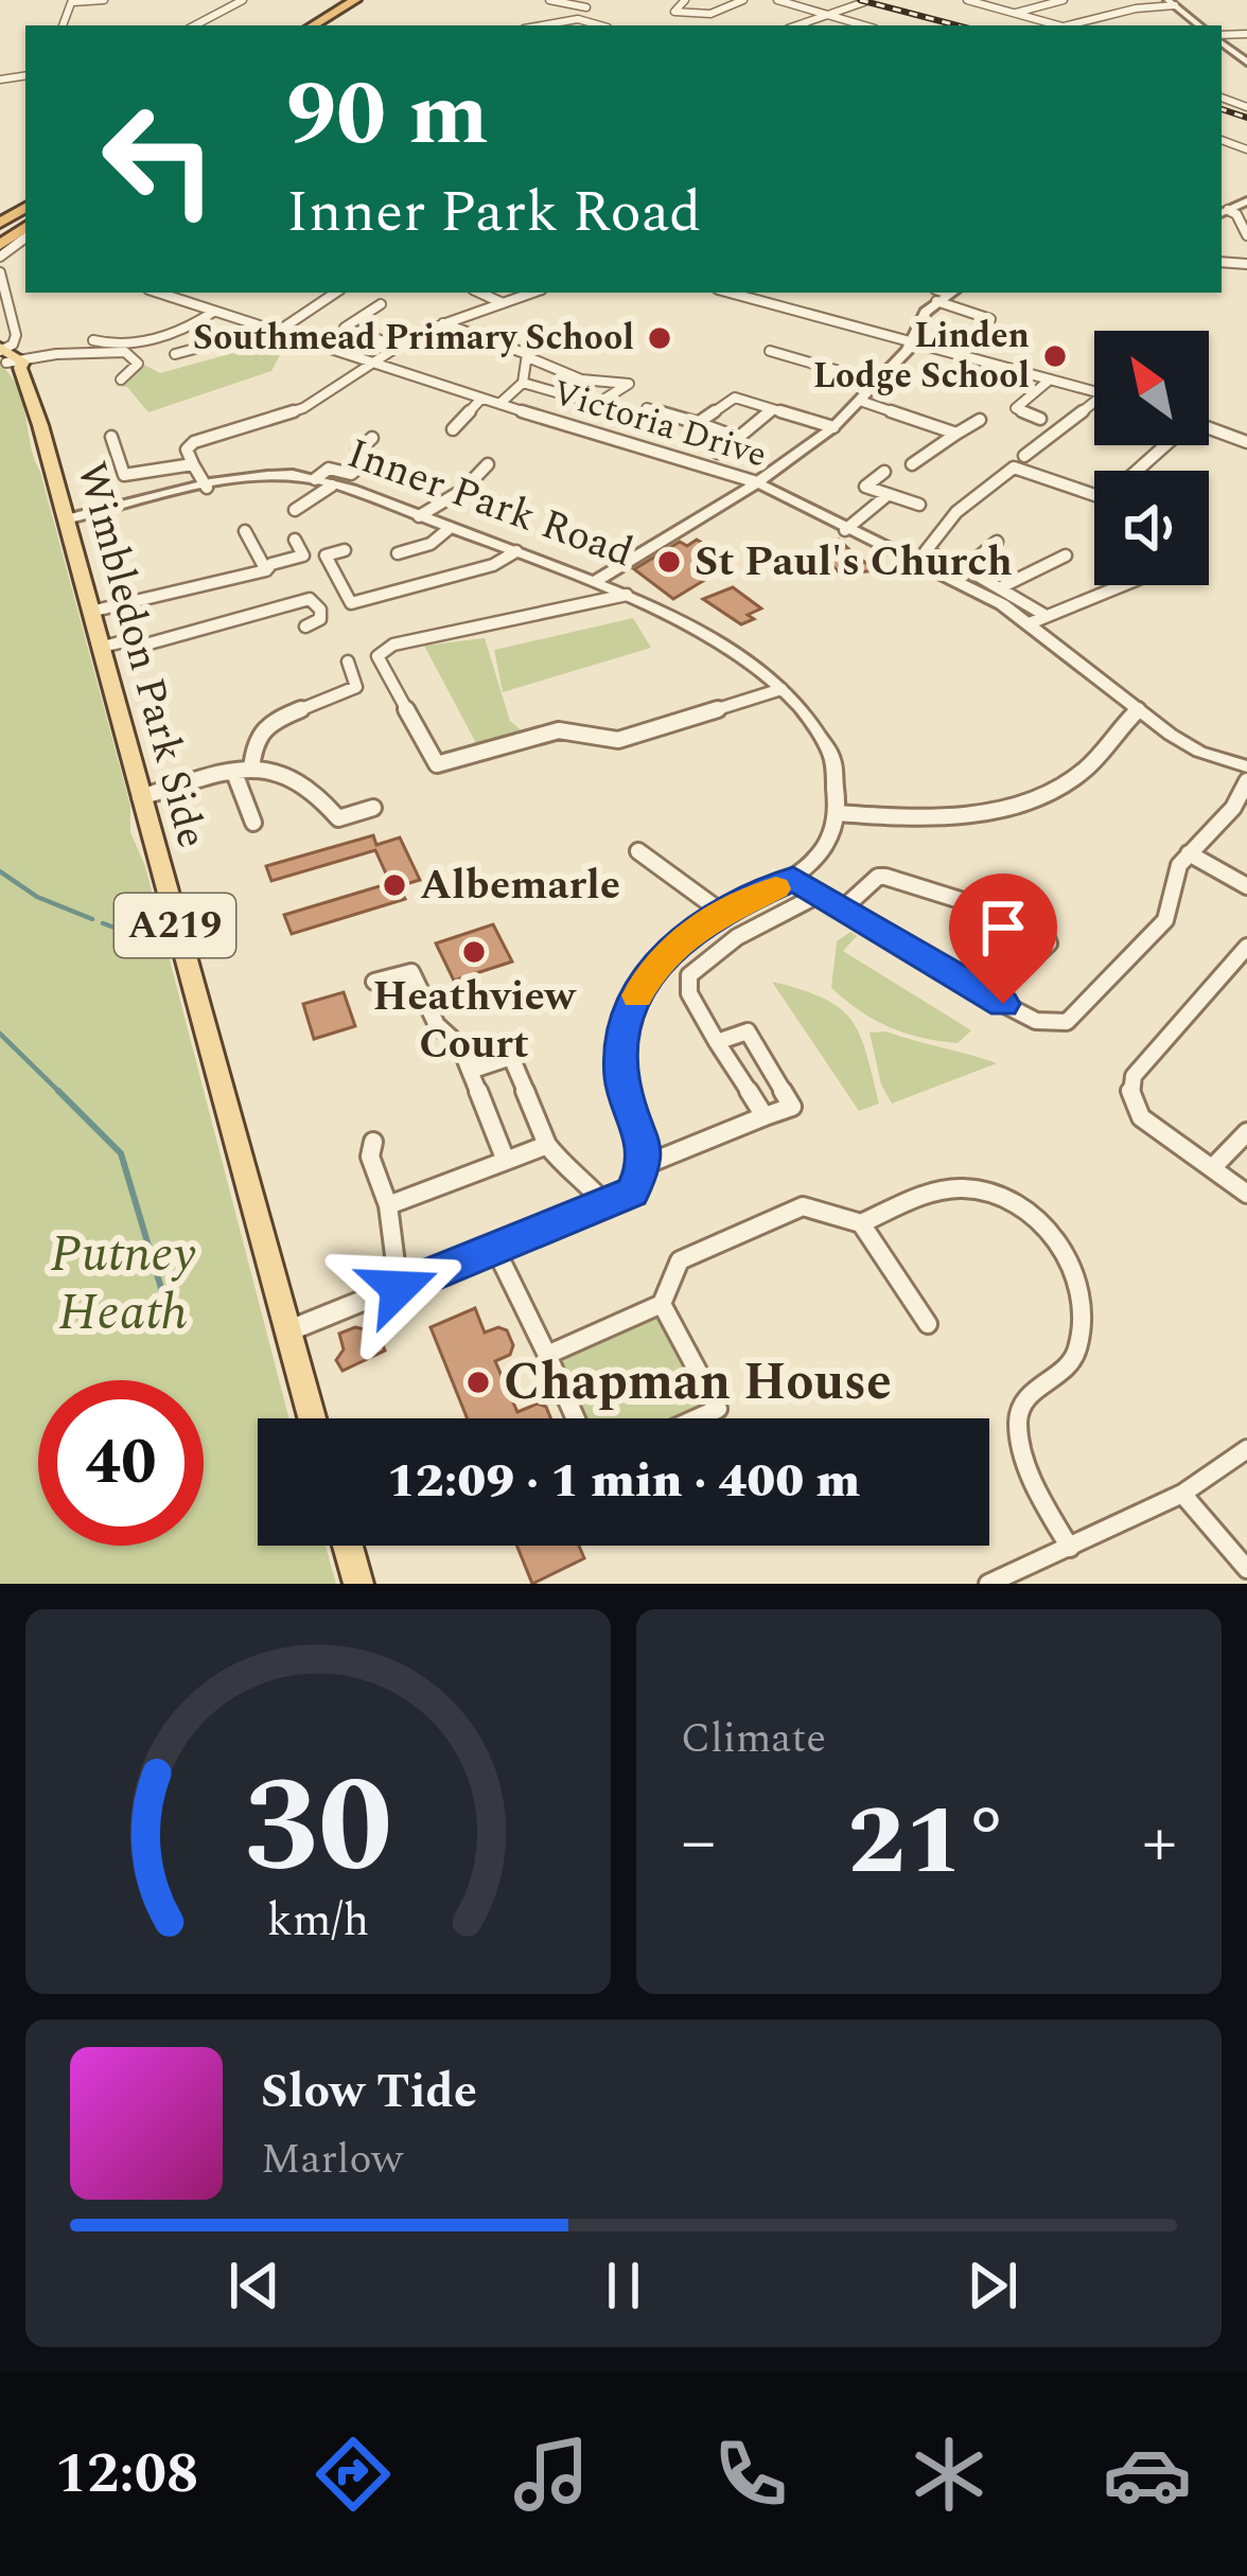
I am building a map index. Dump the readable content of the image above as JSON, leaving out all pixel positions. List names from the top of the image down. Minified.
{"streets":{"main road":["Wimbledon Park Side","A219"],"street":["Victoria Drive","Inner Park Road"]},"crossings":[["Inner Park Road","Wimbledon Park Side"],["Wimbledon Park Side","A219"]],"parks":["Putney Heath"],"places":["Southmead Primary School","Linden Lodge School","St Paul's Church","Albemarle","Heathview Court","Chapman House"],"north":"top left","page":{"turn":["90 m","Inner Park Road"],"limit":"40","trip":"12:09 · 1 min · 400 m","tile":"Climate","heat":["−","21°","+"],"song":["Slow Tide","Marlow"],"tabs":"12:08","gauge":["30","km/h"]}}
